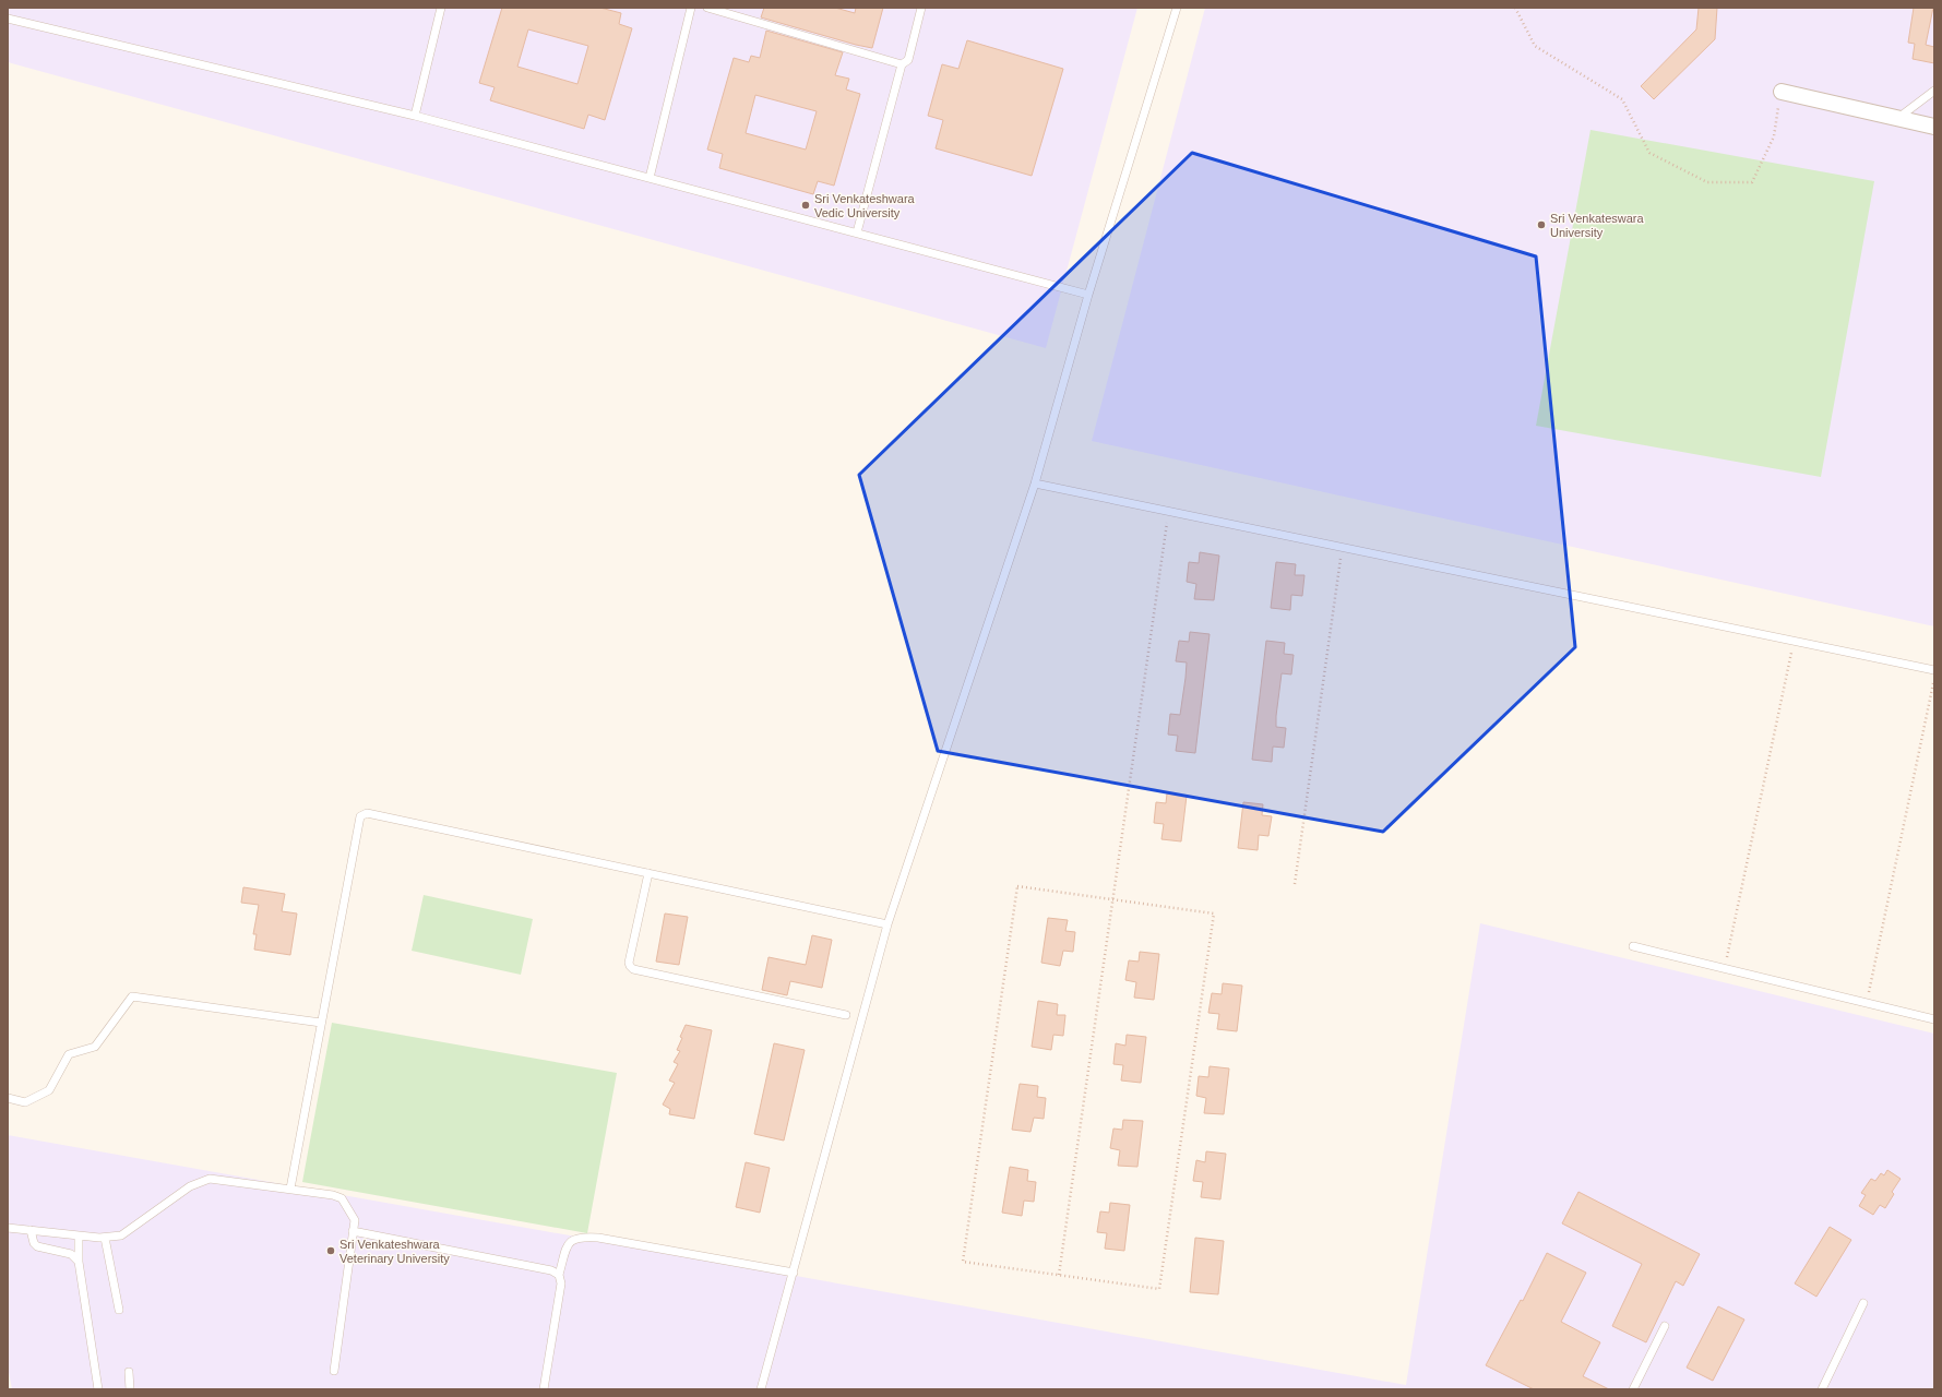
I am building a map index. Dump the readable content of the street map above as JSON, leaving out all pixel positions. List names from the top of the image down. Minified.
{"places":["Sri Venkateshwara Vedic University","Sri Venkateswara University","Sri Venkateshwara Veterinary University"]}
